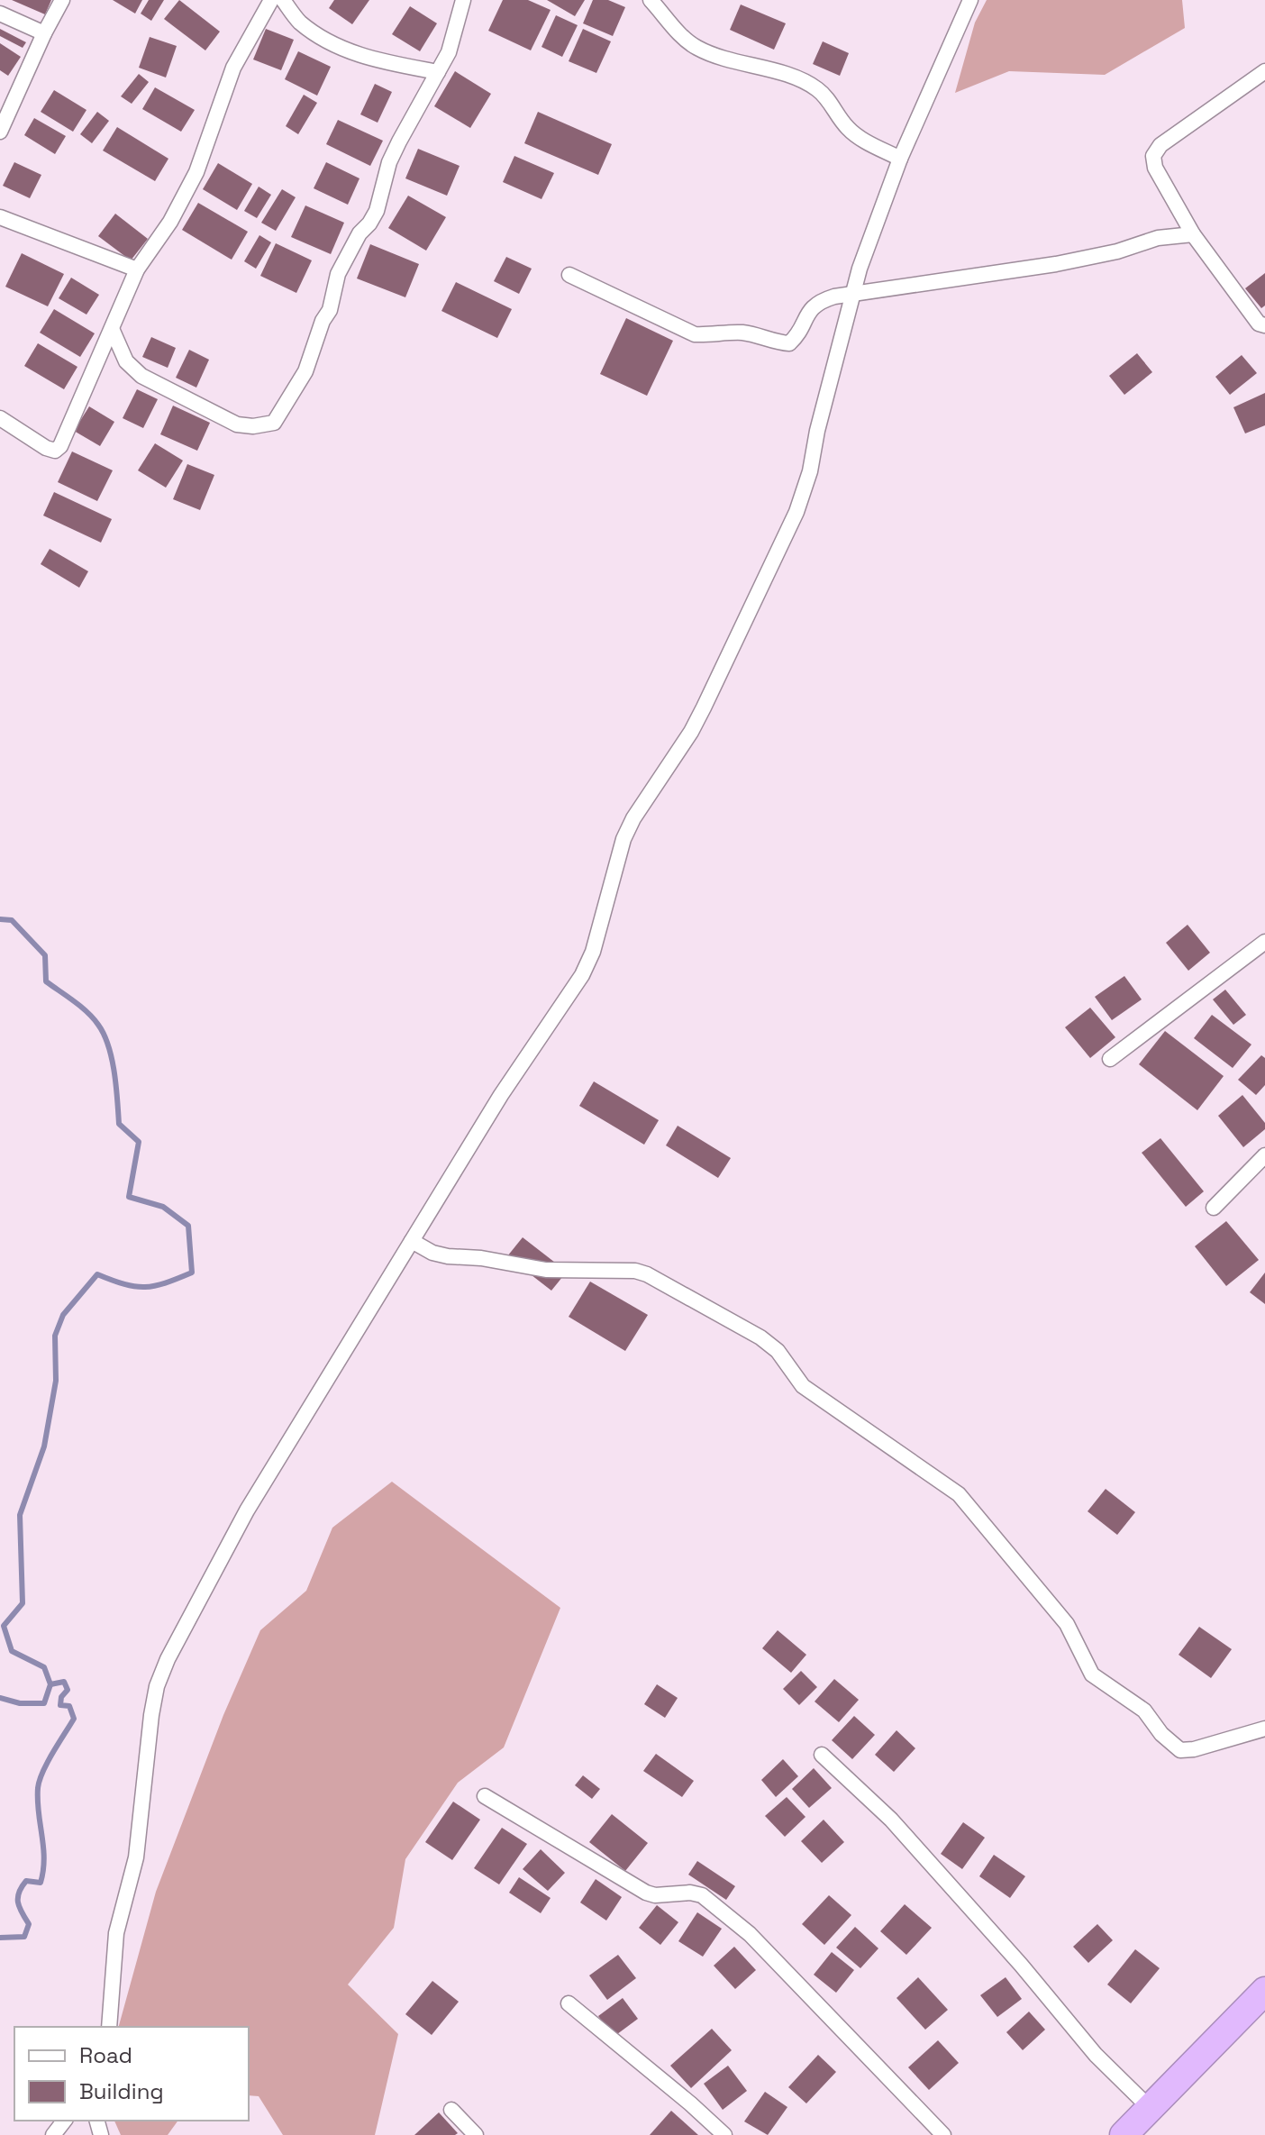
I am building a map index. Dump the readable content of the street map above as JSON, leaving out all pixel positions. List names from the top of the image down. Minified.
{"legend":["Road","Building"]}
